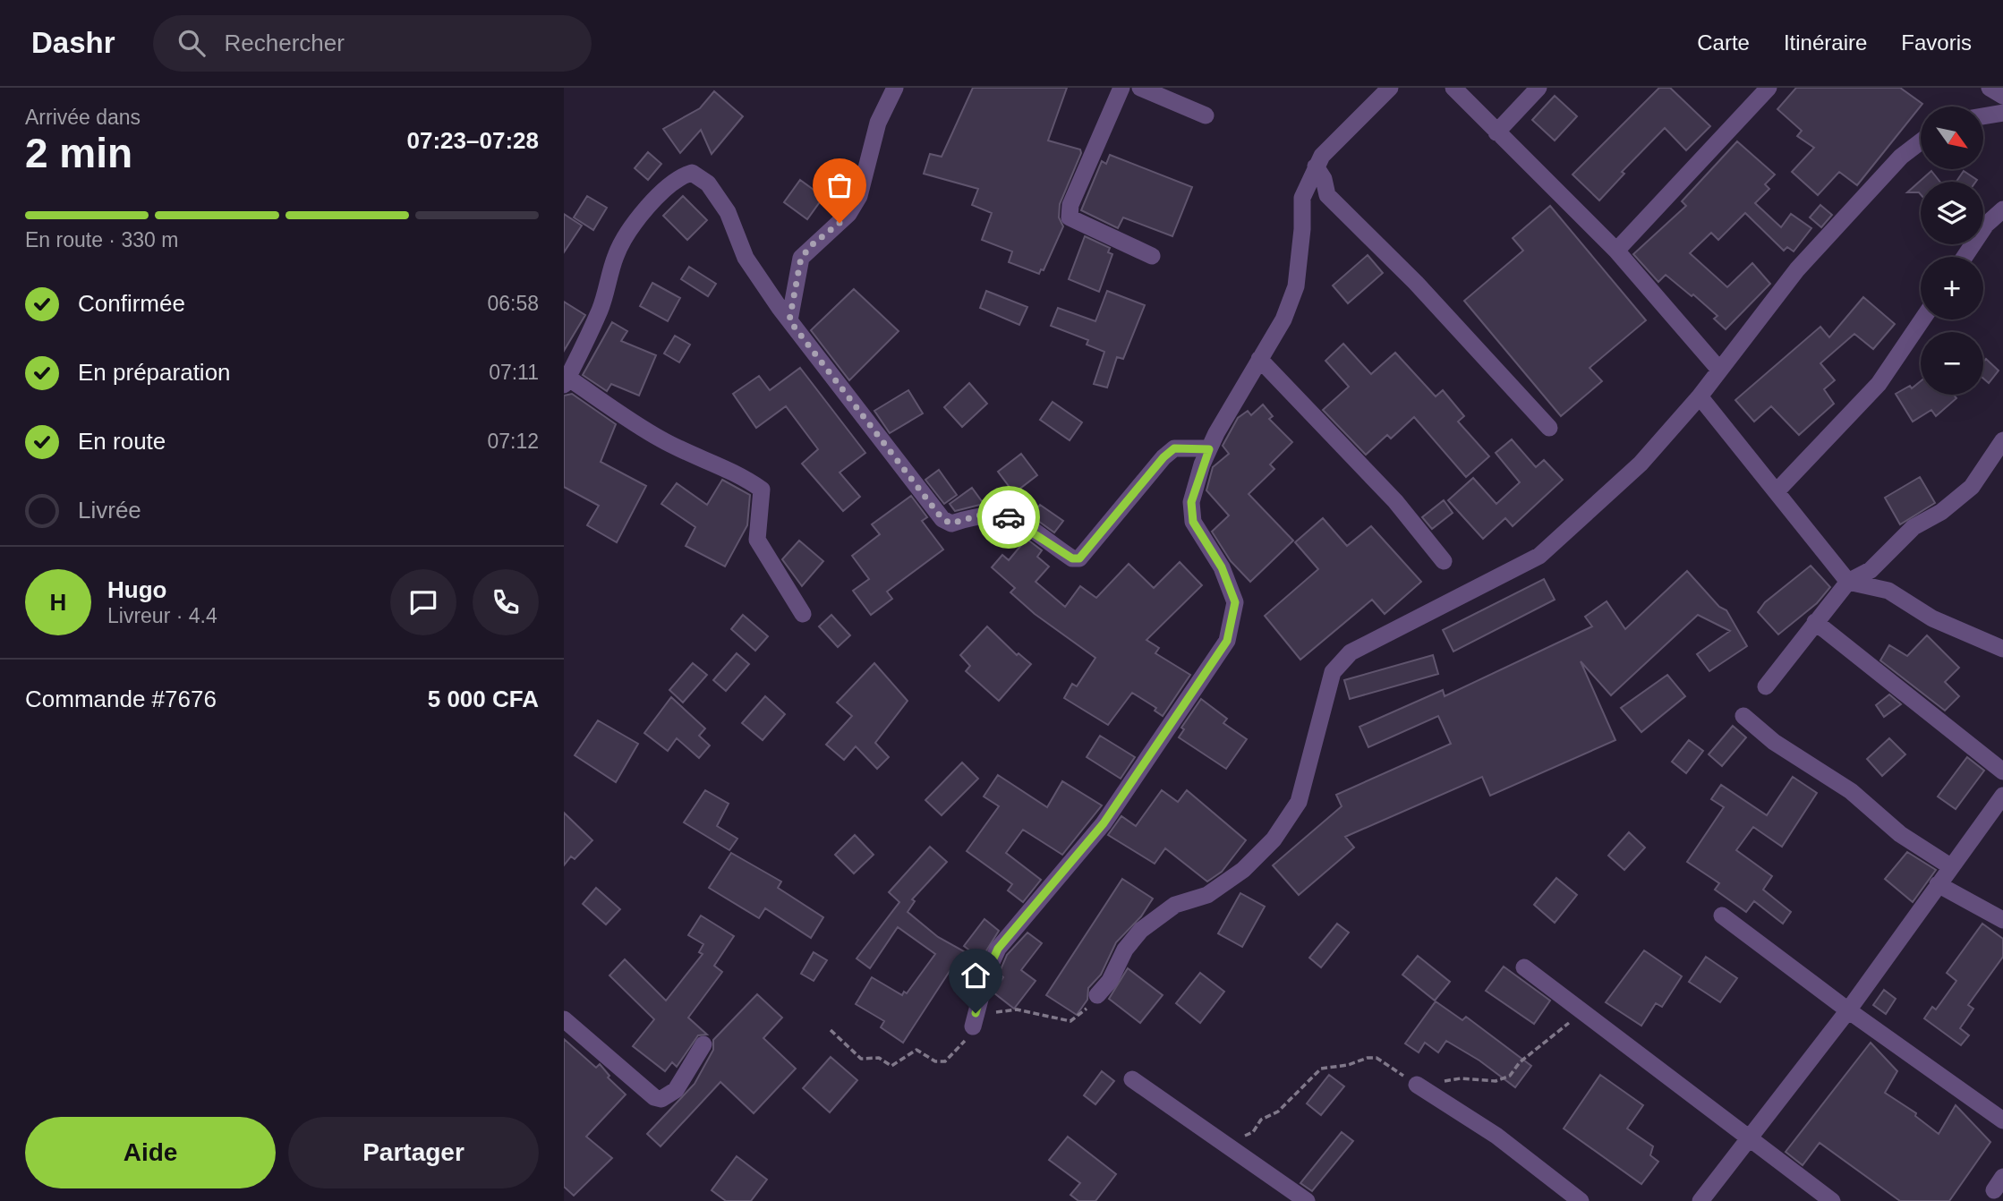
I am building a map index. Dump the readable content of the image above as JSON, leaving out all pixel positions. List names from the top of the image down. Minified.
{"north":"bottom right","page":{"header":"Dashr","search":"Rechercher","nav":["Carte","Itinéraire","Favoris"],"heading":["2 min","Arrivée dans","07:23–07:28"],"panel":["Hugo","Livreur · 4.4","Commande #7676","5 000 CFA"],"map_buttons":["+","−"],"bar":"En route · 330 m","list":[["Confirmée","06:58"],["En préparation","07:11"],["En route","07:12"],"Livrée"],"round":"H","buttons":["Aide","Partager"]}}
